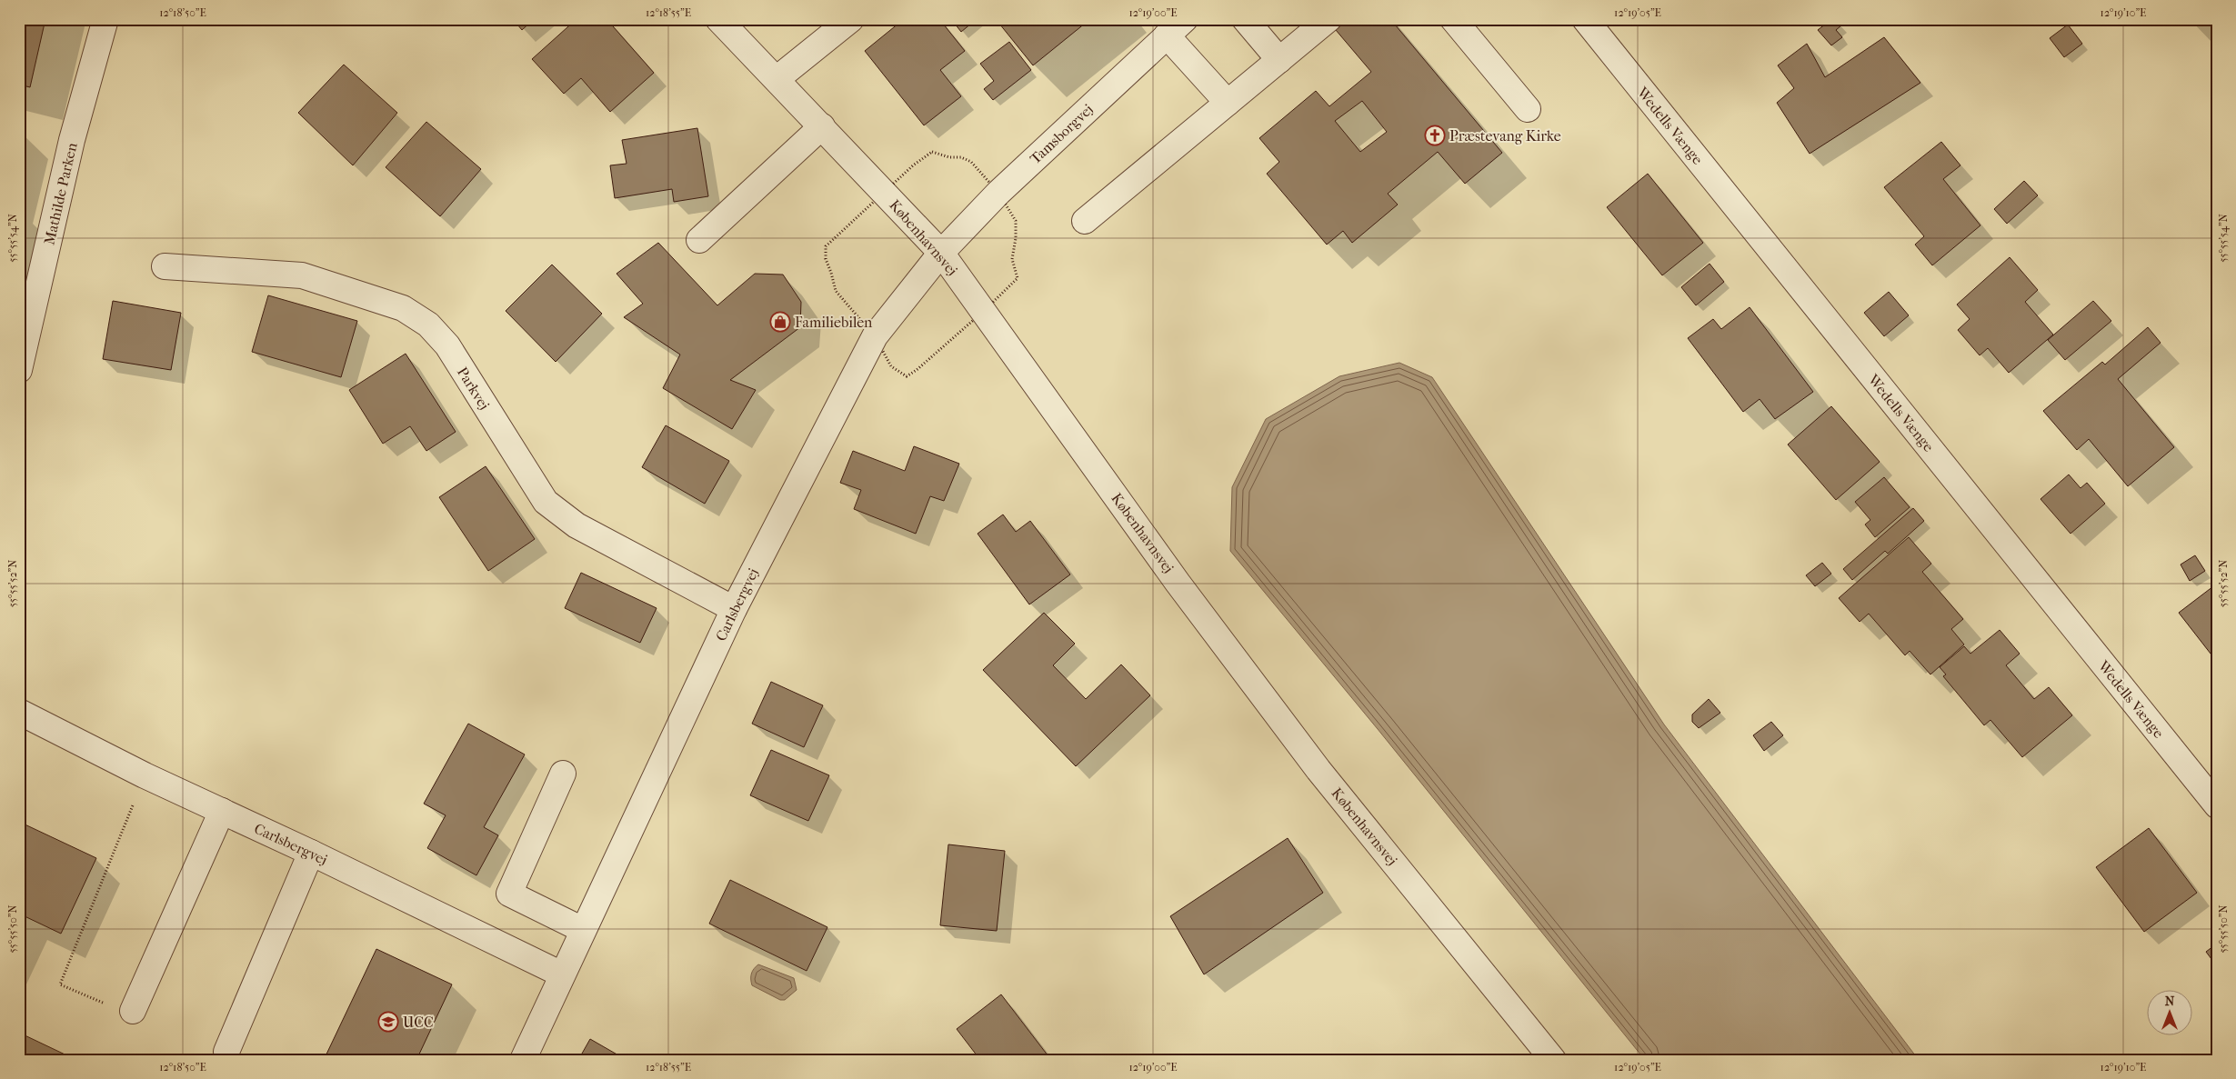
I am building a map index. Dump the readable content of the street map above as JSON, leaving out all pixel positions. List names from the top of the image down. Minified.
{"streets":{"street":["Wedells Vænge","Tamsborgvej","Mathilde Parken","Københavnsvej","Parkvej","Carlsbergvej"]},"crossings":[["Tamsborgvej","Københavnsvej"],["Tamsborgvej","Carlsbergvej"],["Københavnsvej","Carlsbergvej"],["Parkvej","Carlsbergvej"]],"places":{"church":["Præstevang Kirke"],"shop":["Familiebilen"],"school or university":["UCC"]},"north":"top","coordinates":["12°18'50\"E","12°18'55\"E","12°19'00\"E","12°19'05\"E","12°19'10\"E","55°55'54\"N","55°55'52\"N","55°55'50\"N"]}
